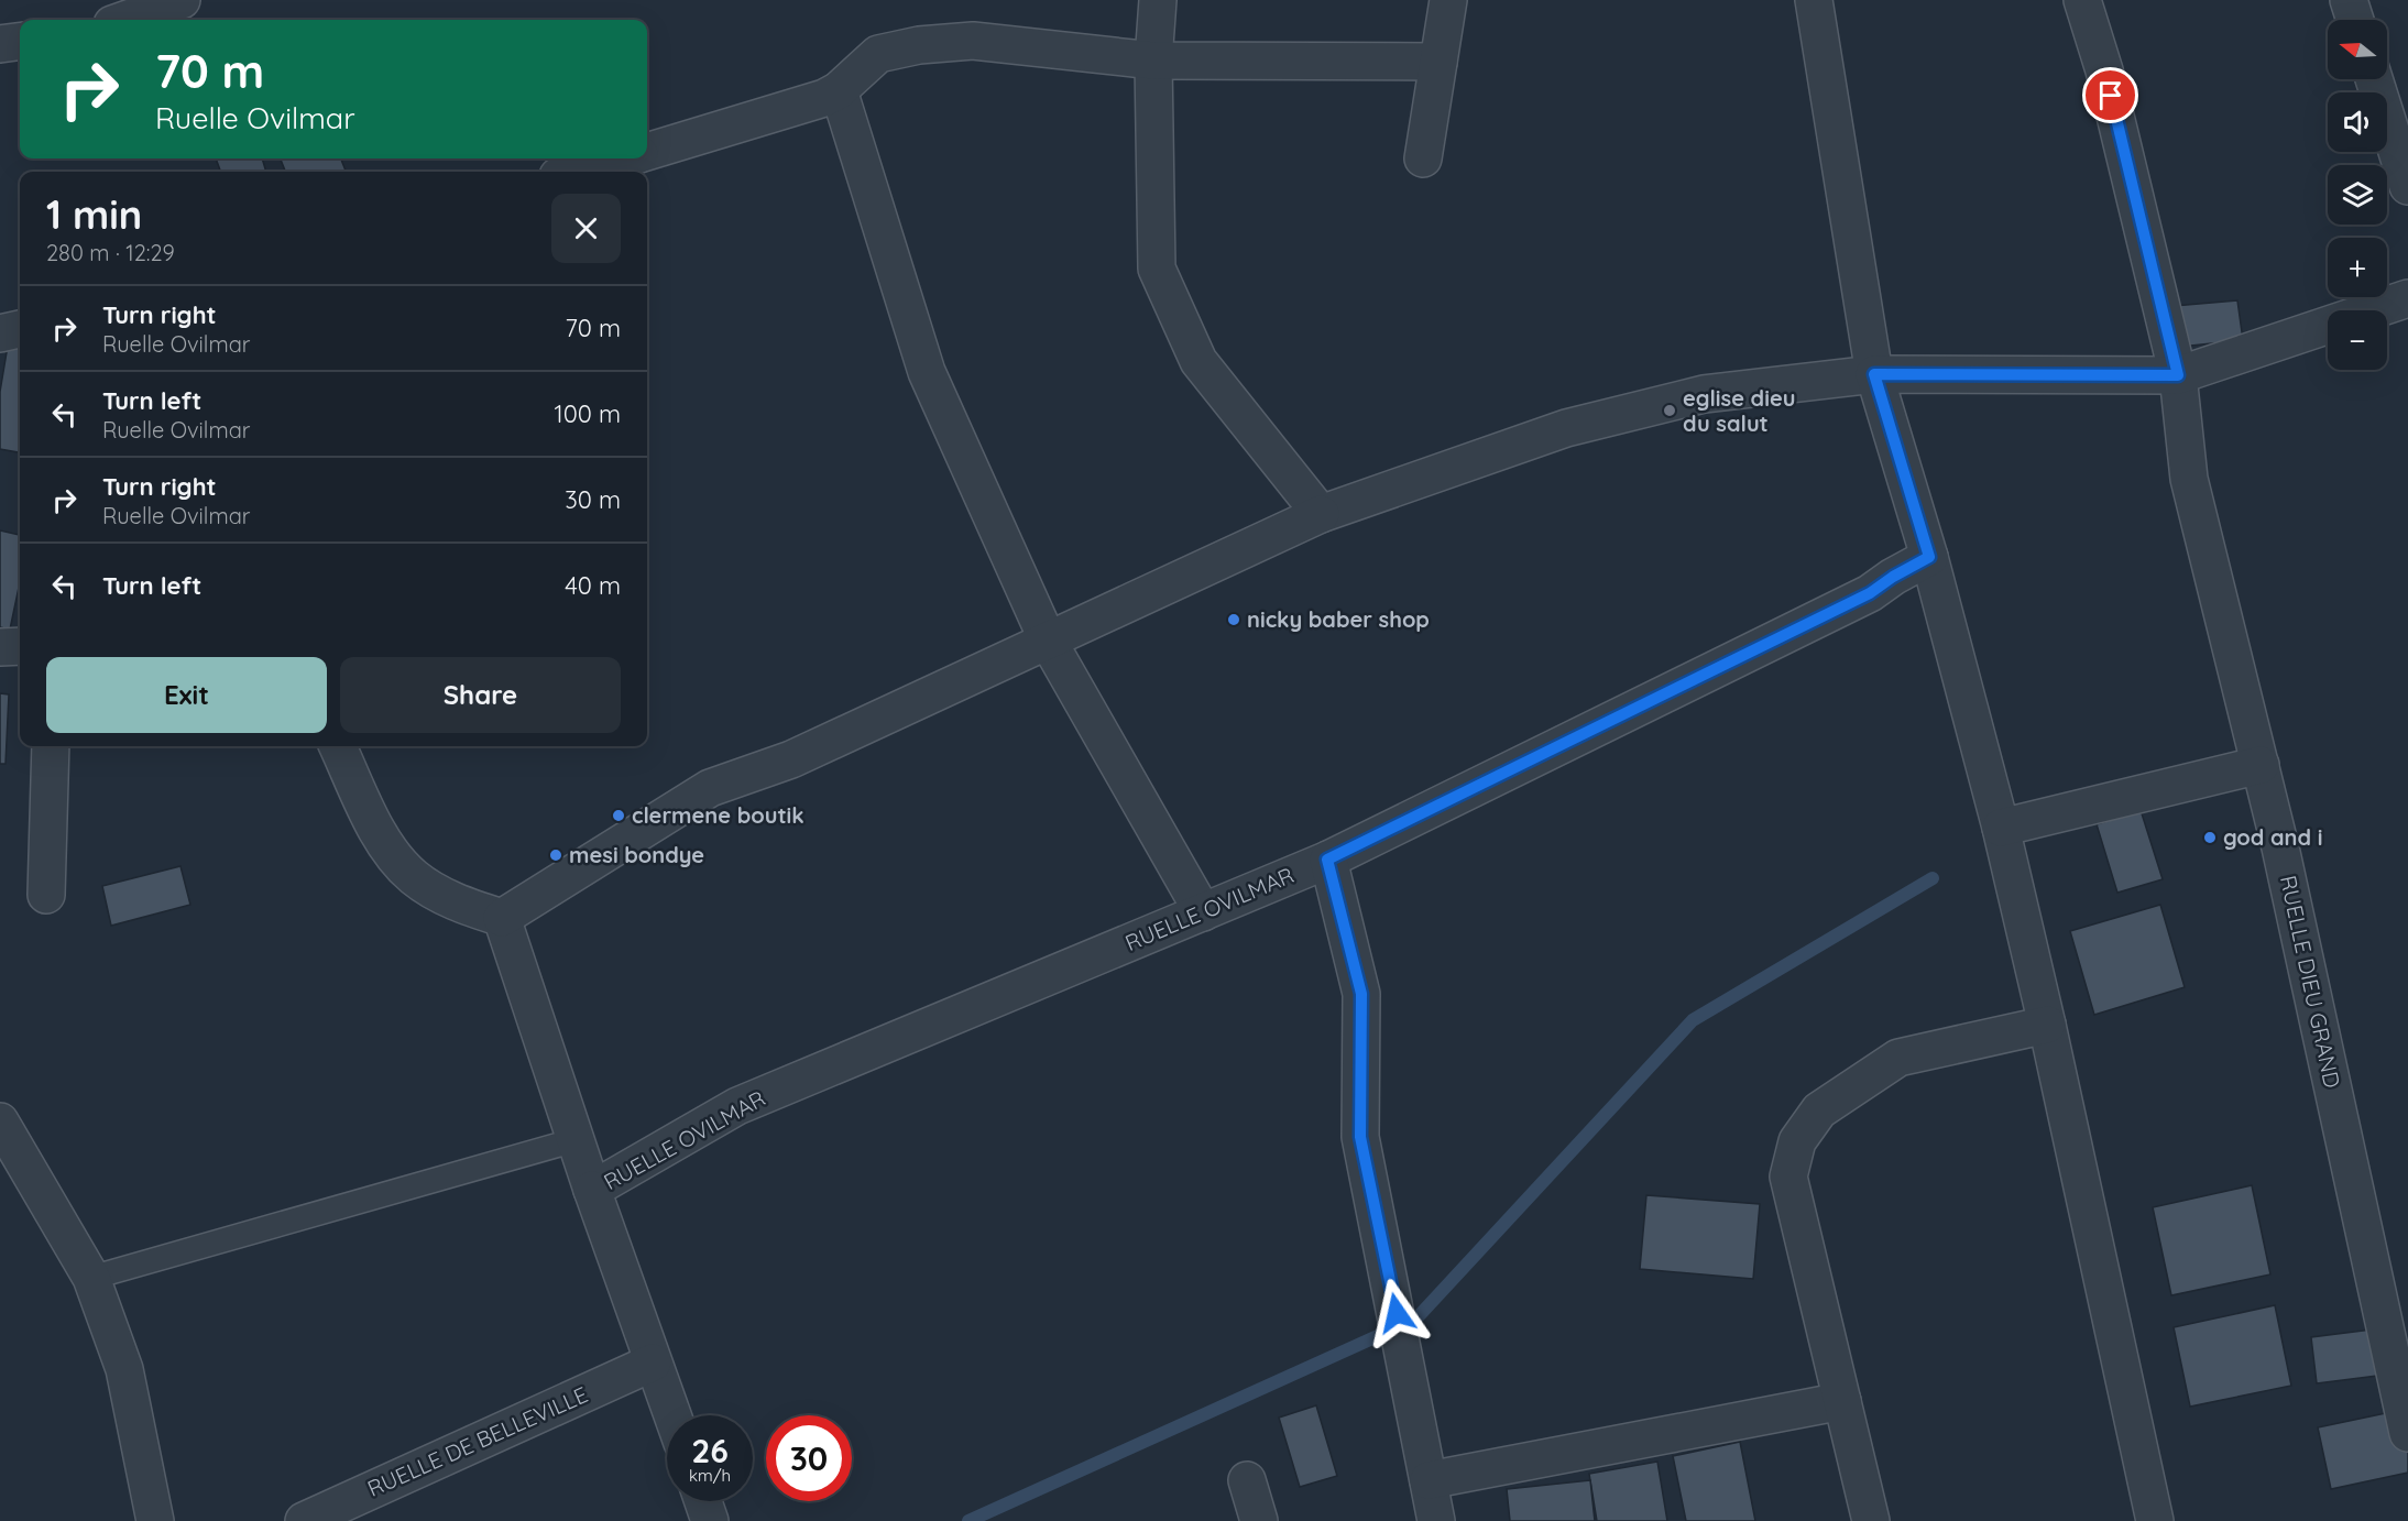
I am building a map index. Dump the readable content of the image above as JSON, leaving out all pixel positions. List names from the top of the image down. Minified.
{"streets":{"street":["RUELLE OVILMAR","RUELLE DIEU GRAND","RUELLE DE BELLEVILLE"]},"places":["eglise dieu du salut","nicky baber shop","clermene boutik","god and i","mesi bondye"],"north":"left","page":{"map_buttons":["+","−"],"turn":["70 m","Ruelle Ovilmar"],"heading":["1 min","280 m · 12:29"],"list":[{"name":"Turn right","note":"Ruelle Ovilmar","value":"70 m"},{"name":"Turn left","note":"Ruelle Ovilmar","value":"100 m"},{"name":"Turn right","note":"Ruelle Ovilmar","value":"30 m"},{"name":"Turn left","value":"40 m"}],"buttons":["Exit","Share"],"speed":"26 km/h","limit":"30"}}
